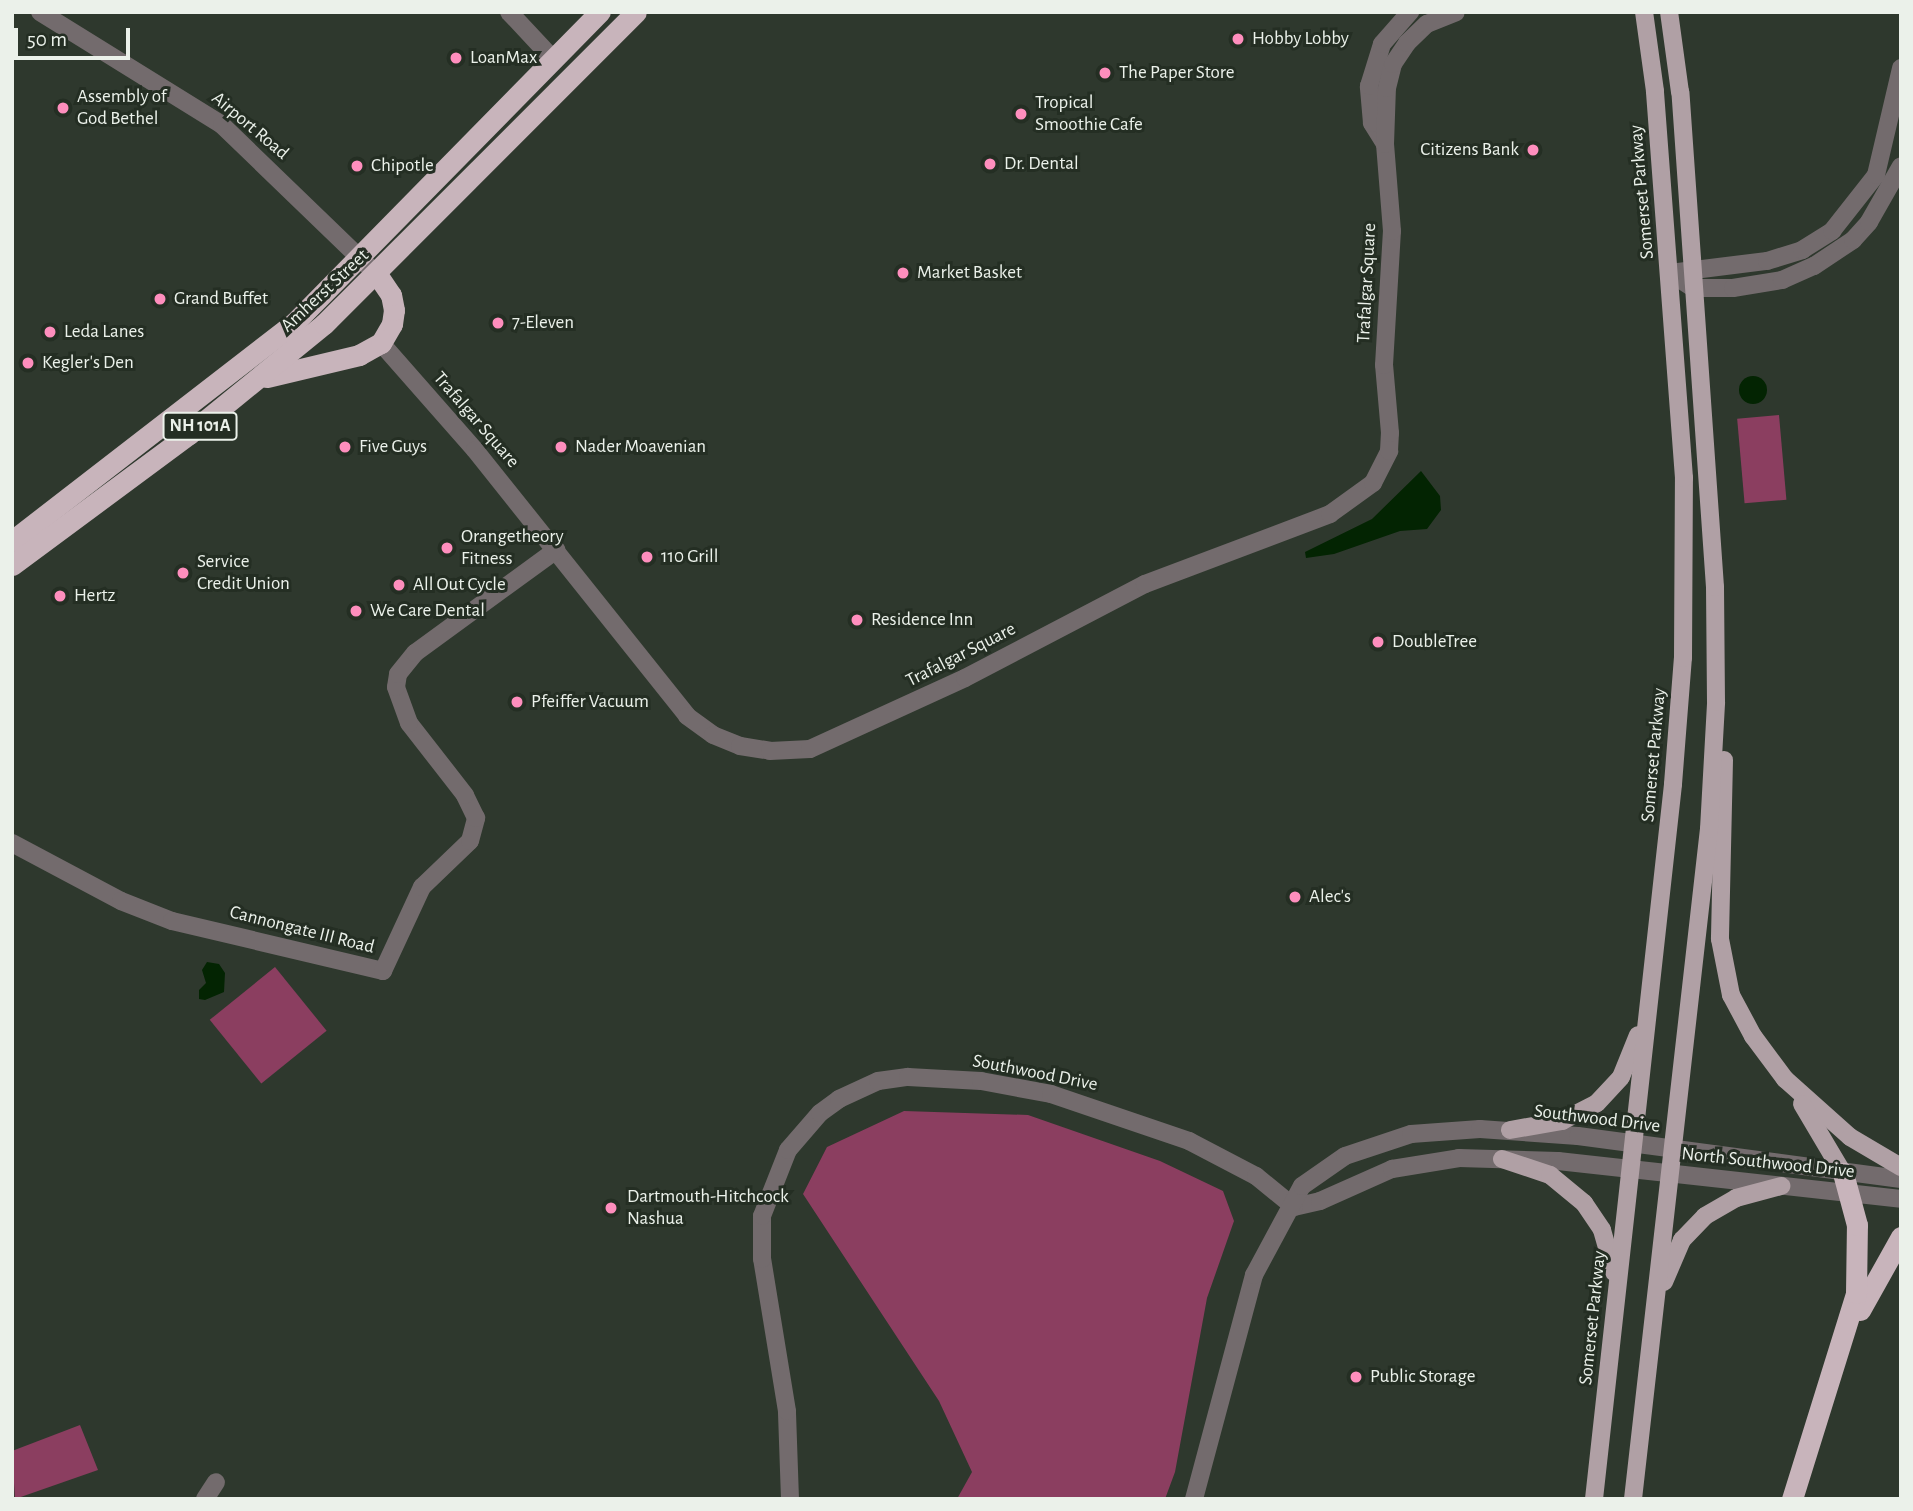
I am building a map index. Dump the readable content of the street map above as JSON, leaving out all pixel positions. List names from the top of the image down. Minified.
{"streets":{"highway":["Amherst Street","NH 101A"],"main road":["Somerset Parkway"],"street":["Airport Road","Trafalgar Square","Cannongate III Road","Southwood Drive","North Southwood Drive"]},"crossings":[["Airport Road","Amherst Street"],["Somerset Parkway","Southwood Drive"],["Somerset Parkway","North Southwood Drive"],["Trafalgar Square","Cannongate III Road"],["Southwood Drive","North Southwood Drive"]],"places":["Hobby Lobby","LoanMax","The Paper Store","Assembly of God Bethel","Tropical Smoothie Cafe","Citizens Bank","Dr. Dental","Chipotle","Market Basket","Grand Buffet","7-Eleven","Leda Lanes","Kegler's Den","Five Guys","Nader Moavenian","Orangetheory Fitness","110 Grill","Service Credit Union","All Out Cycle","Hertz","We Care Dental","Residence Inn","DoubleTree","Pfeiffer Vacuum","Alec's","Dartmouth-Hitchcock Nashua","Public Storage"],"scale_bar":"50 m"}
